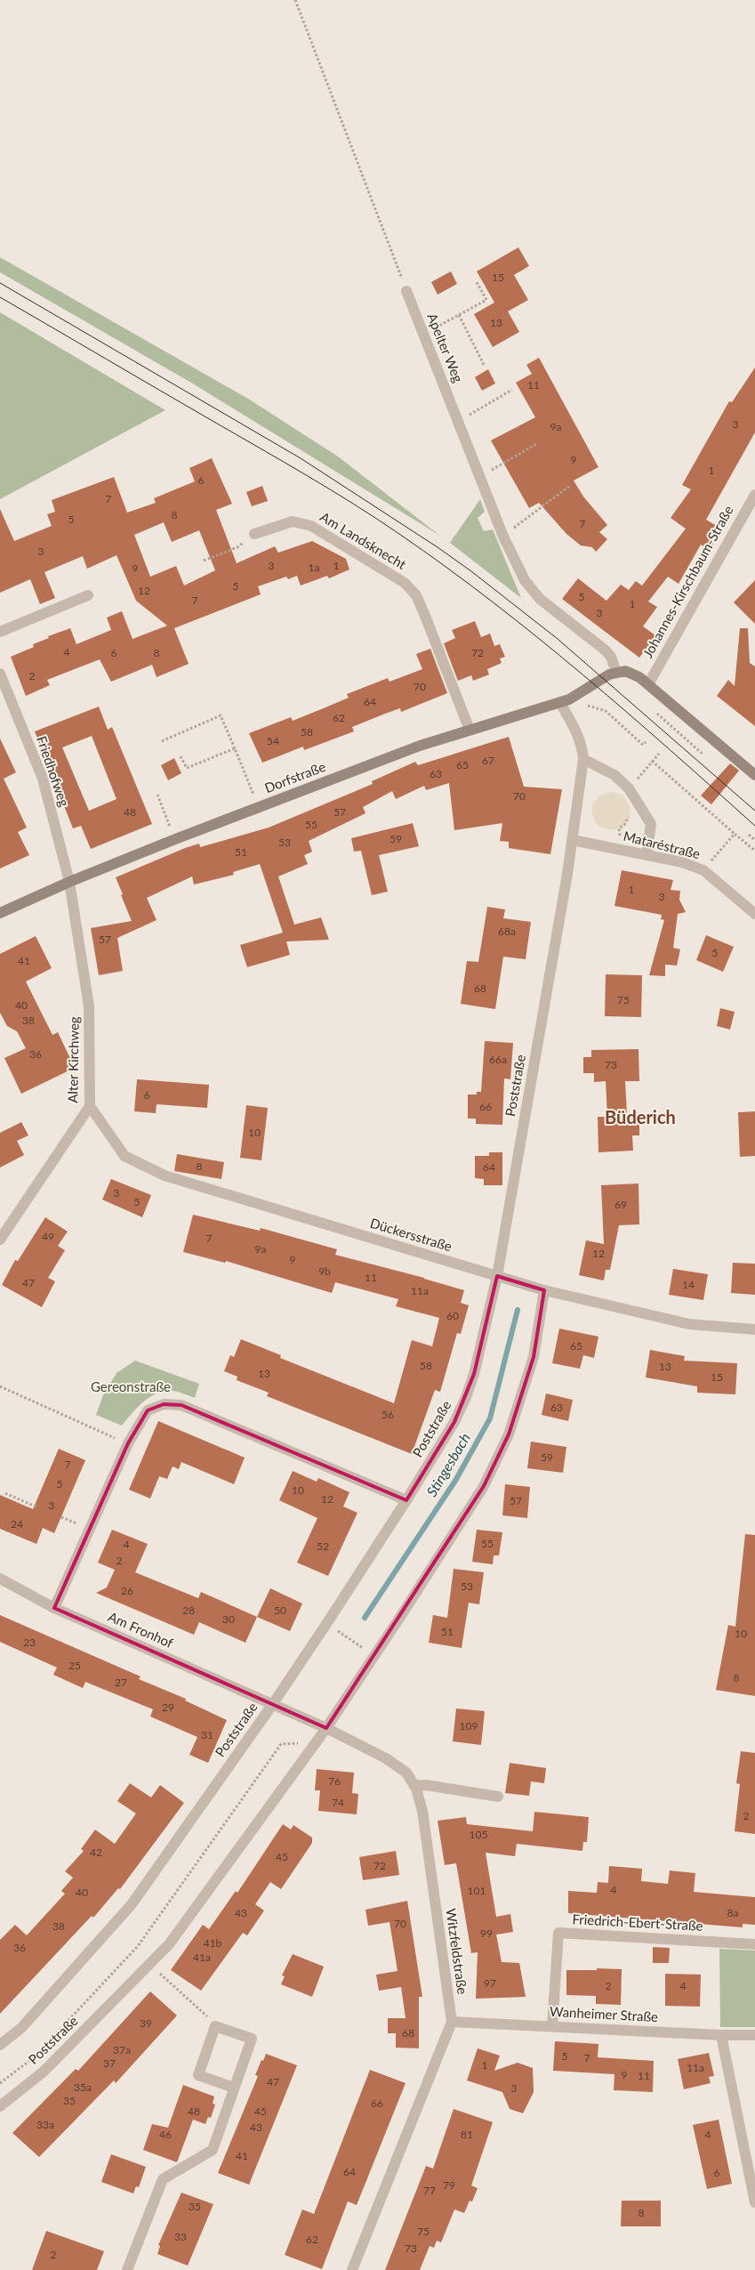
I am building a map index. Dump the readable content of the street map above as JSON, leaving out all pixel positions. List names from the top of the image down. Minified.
{"streets":{"main road":["Dorfstraße"],"street":["Apelter Weg","Am Landsknecht","Johannes-Kirschbaum-Straße","Friedhofweg","Mataréstraße","Alter Kirchweg","Poststraße","Dückersstraße","Am Fronhof","Friedrich-Ebert-Straße","Witzfeldstraße","Wanheimer Straße"]},"crossings":[["Apelter Weg","Dorfstraße"],["Am Landsknecht","Dorfstraße"],["Friedhofweg","Dorfstraße"],["Friedhofweg","Alter Kirchweg"],["Dorfstraße","Alter Kirchweg"],["Dorfstraße","Poststraße"],["Mataréstraße","Poststraße"],["Alter Kirchweg","Dückersstraße"],["Poststraße","Dückersstraße"],["Poststraße","Am Fronhof"],["Poststraße","Witzfeldstraße"],["Am Fronhof","Witzfeldstraße"],["Friedrich-Ebert-Straße","Wanheimer Straße"],["Witzfeldstraße","Wanheimer Straße"]],"districts":["Büderich"],"water":["Stingesbach"],"parks":["Gereonstraße"],"house_numbers":["15","13","11","3","9a","9","1","6","7","8","5","7","3","3","1","1a","9","5","12","5","7","1","3","4","6","8","72","2","70","64","62","58","54","67","65","63","70","48","57","55","59","53","51","1","3","68a","57","5","41","68","75","40","38","36","66a","73","6","66","10","8","64","3","5","69","49","7","9a","12","9","9b","11","47","14","11a","60","65","58","13","13","15","63","56","59","7","5","10","12","57","3","24","55","4","52","2","53","26","28","50","30","51","10","23","25","8","27","29","109","31","76","74","2","105","42","45","72","4","101","40","43","8a","70","38","99","41b","36","41a","97","2","4","39","68","37a","5","7","37","1","11a","9","11","47","35a","3","35","66","48","45","33a","43","46","81","4","41","64","6","79","77","35","8","75","33","62","73","2"]}
